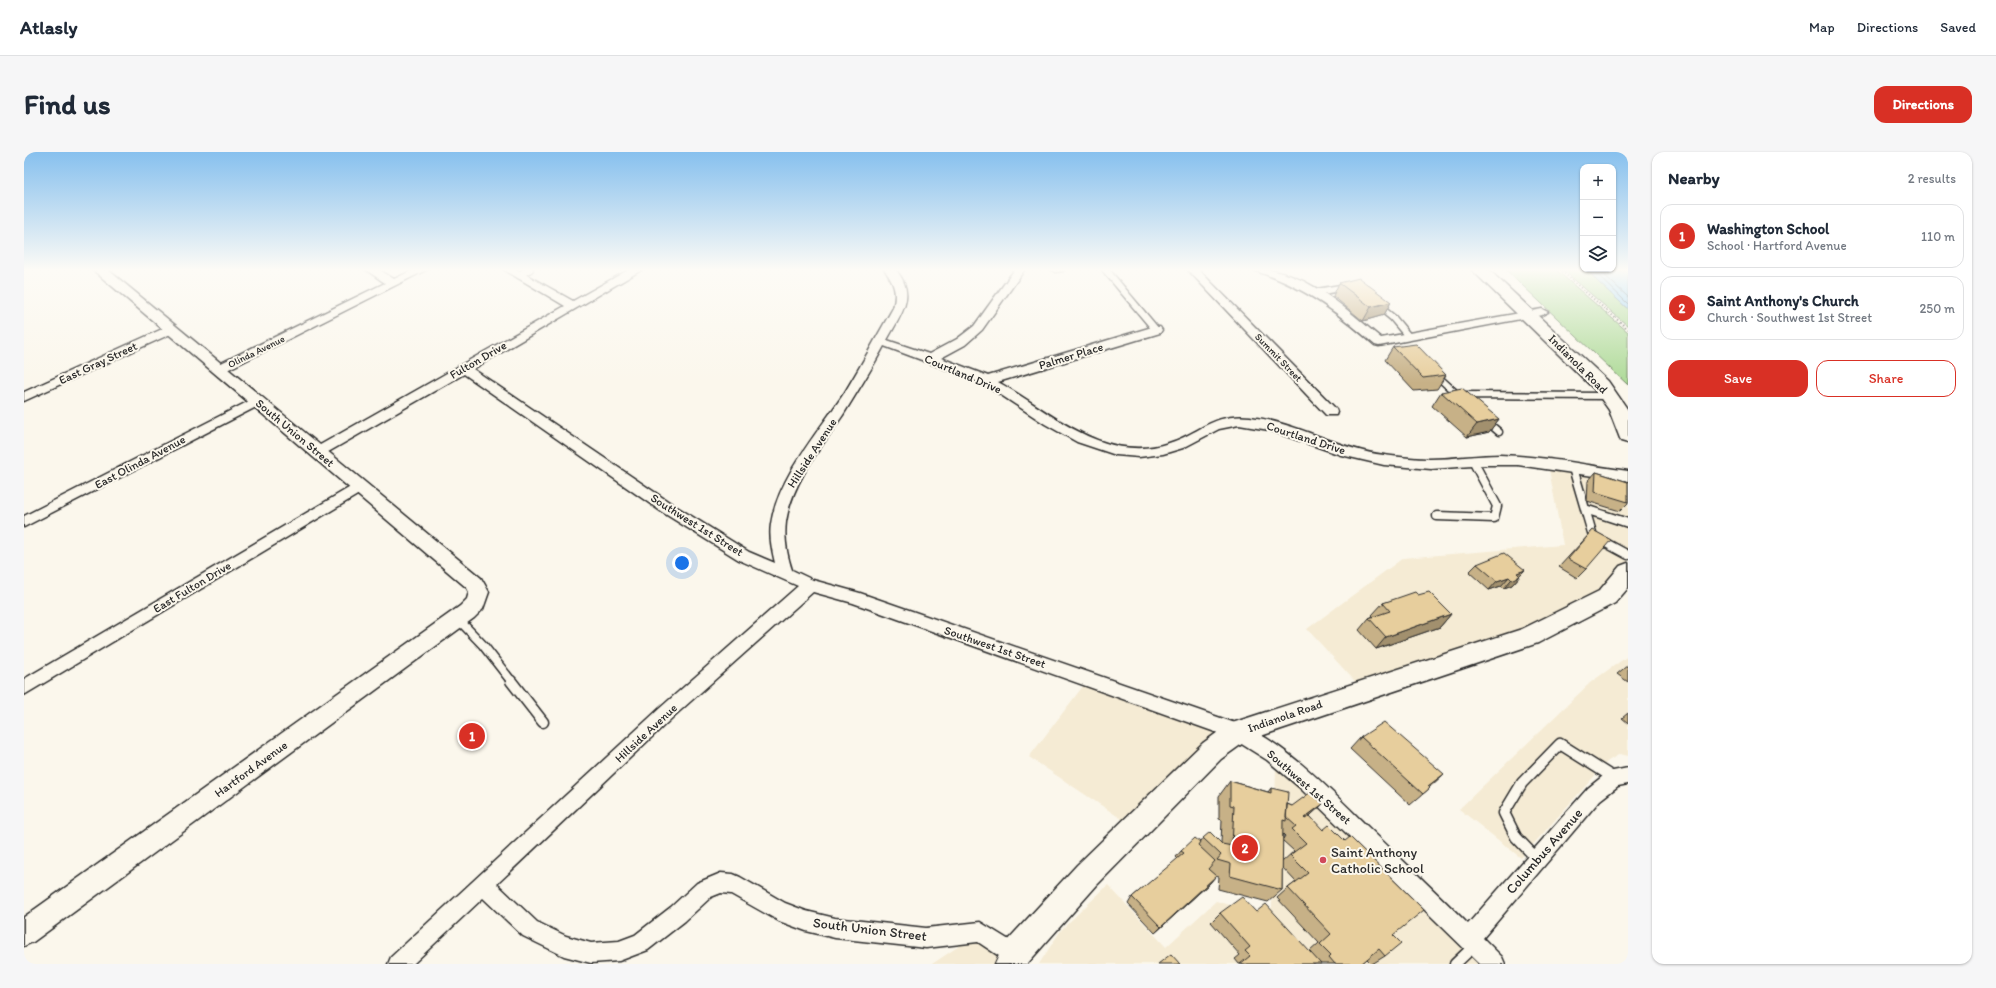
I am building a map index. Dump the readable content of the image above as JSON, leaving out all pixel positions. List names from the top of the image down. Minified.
{"streets":{"main road":["Indianola Road"],"street":["Olinda Avenue","Palmer Place","Summit Street","Fulton Drive","East Gray Street","Courtland Drive","South Union Street","Hillside Avenue","East Olinda Avenue","Southwest 1st Street","East Fulton Drive","Hartford Avenue","Columbus Avenue"]},"crossings":[["Olinda Avenue","South Union Street"],["Palmer Place","Courtland Drive"],["Fulton Drive","South Union Street"],["Fulton Drive","Southwest 1st Street"],["East Gray Street","South Union Street"],["Indianola Road","South Union Street"],["Indianola Road","Southwest 1st Street"],["Courtland Drive","Hillside Avenue"],["South Union Street","Hillside Avenue"],["South Union Street","East Olinda Avenue"],["South Union Street","East Fulton Drive"],["South Union Street","Hartford Avenue"],["Hillside Avenue","Southwest 1st Street"],["Southwest 1st Street","Columbus Avenue"]],"places":["Saint Anthony Catholic School"],"page":{"header":"Atlasly","nav":["Map","Directions","Saved"],"buttons":["Directions",["Save","Share"]],"title":"Find us","heading":["Nearby","2 results"],"map_buttons":["+","−"],"list":[{"mark":"1","name":"Washington School","note":"School · Hartford Avenue","value":"110 m"},{"mark":"2","name":"Saint Anthony's Church","note":"Church · Southwest 1st Street","value":"250 m"}],"pins":["1","2"]}}
